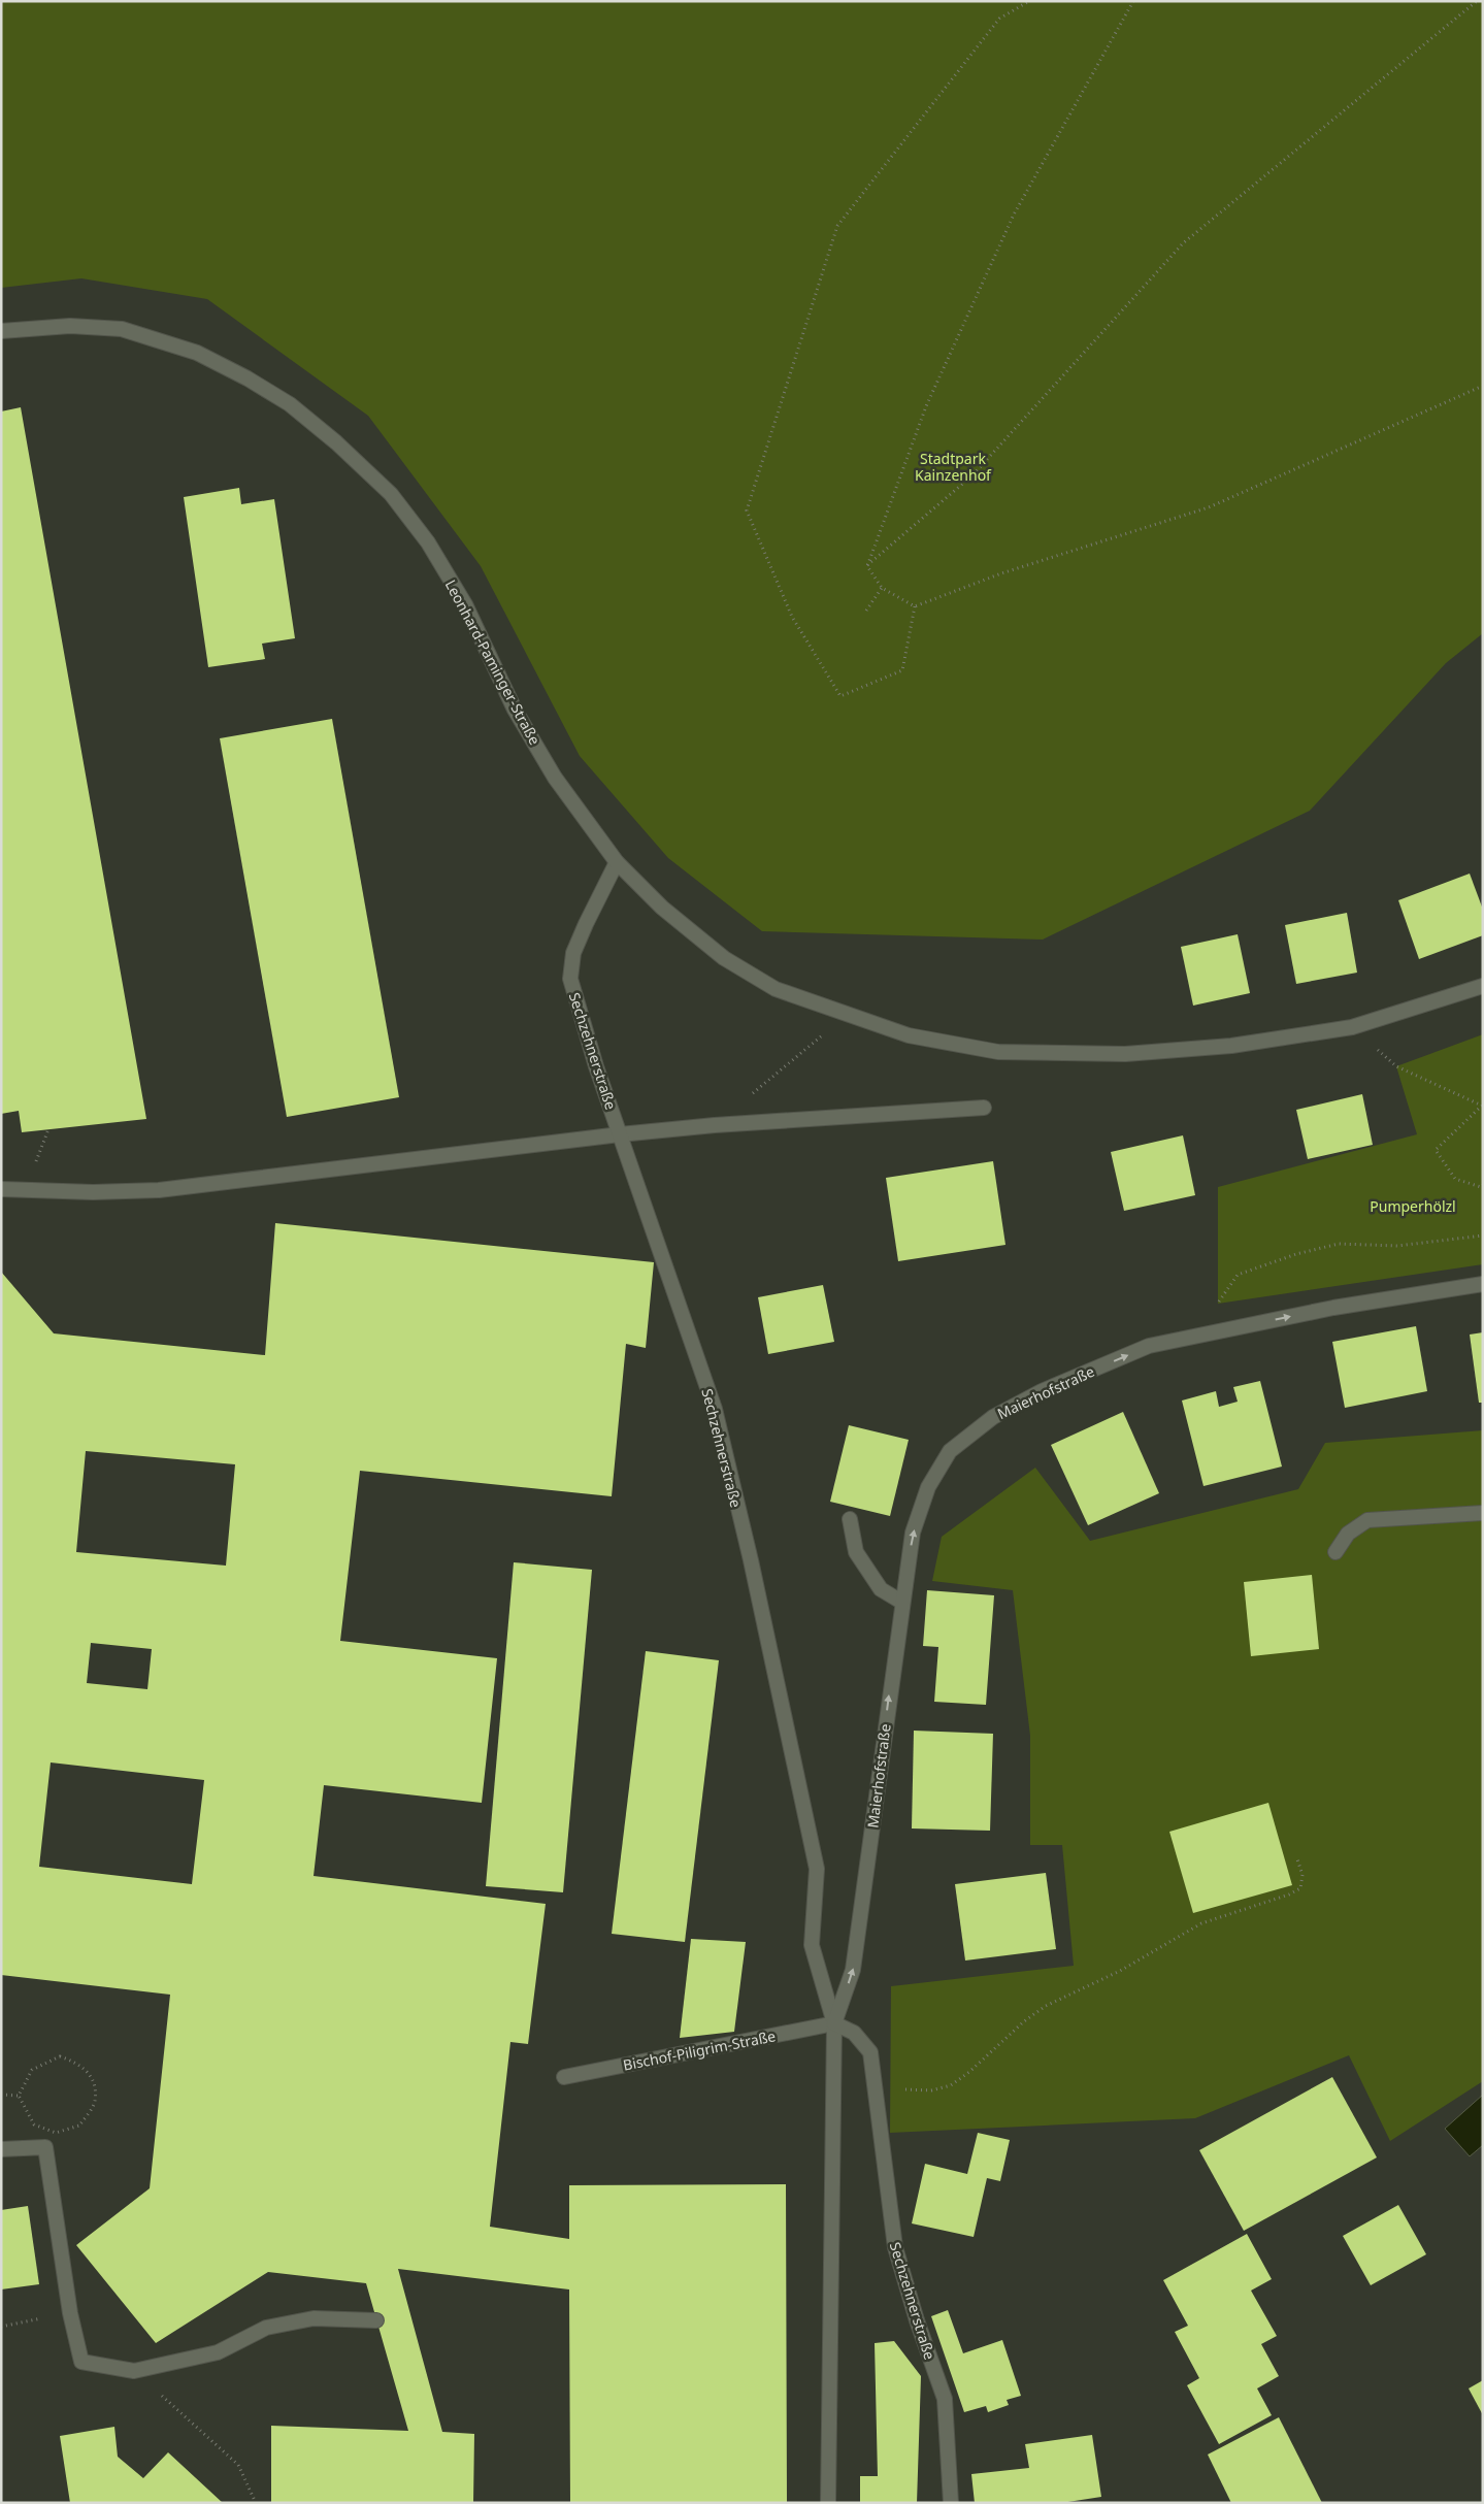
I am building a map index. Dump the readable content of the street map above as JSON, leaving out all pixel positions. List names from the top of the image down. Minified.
{"streets":{"street":["Leonhard-Paminger-Straße","Sechzehnerstraße","Maierhofstraße","Bischof-Piligrim-Straße"]},"crossings":[["Leonhard-Paminger-Straße","Sechzehnerstraße"],["Sechzehnerstraße","Maierhofstraße"],["Sechzehnerstraße","Bischof-Piligrim-Straße"],["Maierhofstraße","Bischof-Piligrim-Straße"]],"one_way":["Maierhofstraße"],"parks":["Stadtpark Kainzenhof","Pumperhölzl"]}
